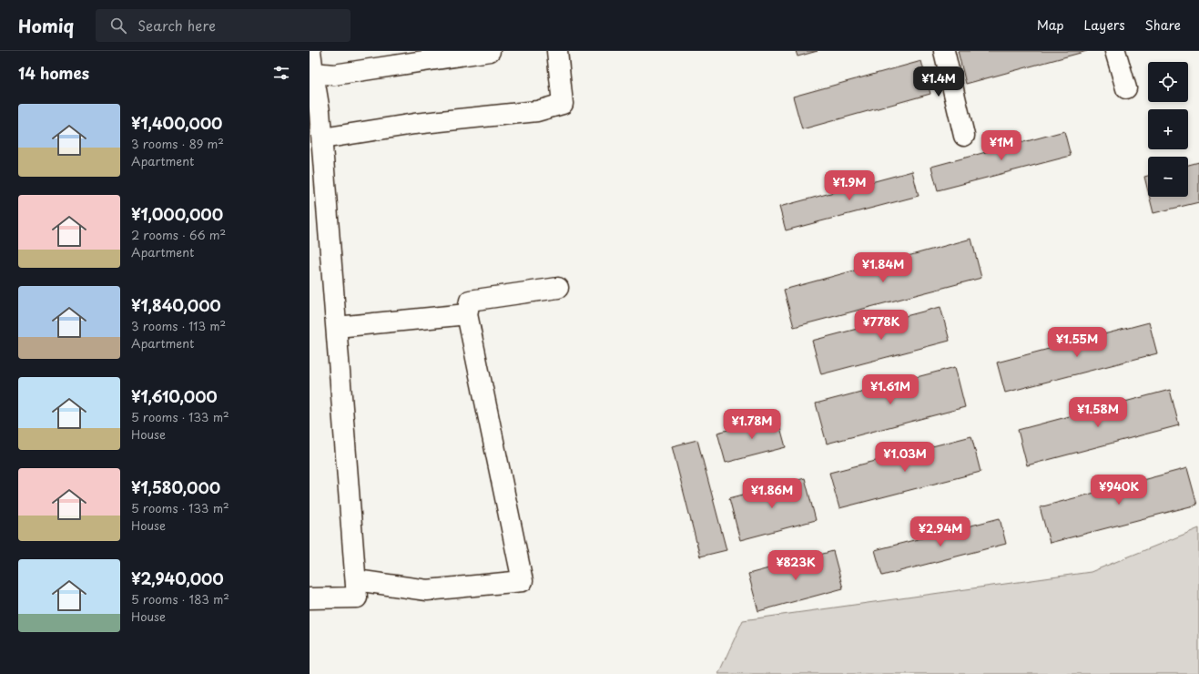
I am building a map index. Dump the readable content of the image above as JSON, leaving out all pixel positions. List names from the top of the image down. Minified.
{"page":{"header":"Homiq","search":"Search here","nav":["Map","Layers","Share"],"heading":"14 homes","map_buttons":["+","−"],"price":["¥1.4M","¥1M","¥1.9M","¥1.84M","¥778K","¥1.55M","¥1.61M","¥1.58M","¥1.78M","¥1.03M","¥940K","¥1.86M","¥2.94M","¥823K"],"list":[{"name":"¥1,400,000","note":"3 rooms · 89 m² · Apartment"},{"name":"¥1,000,000","note":"2 rooms · 66 m² · Apartment"},{"name":"¥1,840,000","note":"3 rooms · 113 m² · Apartment"},{"name":"¥1,610,000","note":"5 rooms · 133 m² · House"},{"name":"¥1,580,000","note":"5 rooms · 133 m² · House"},{"name":"¥2,940,000","note":"5 rooms · 183 m² · House"}]}}
